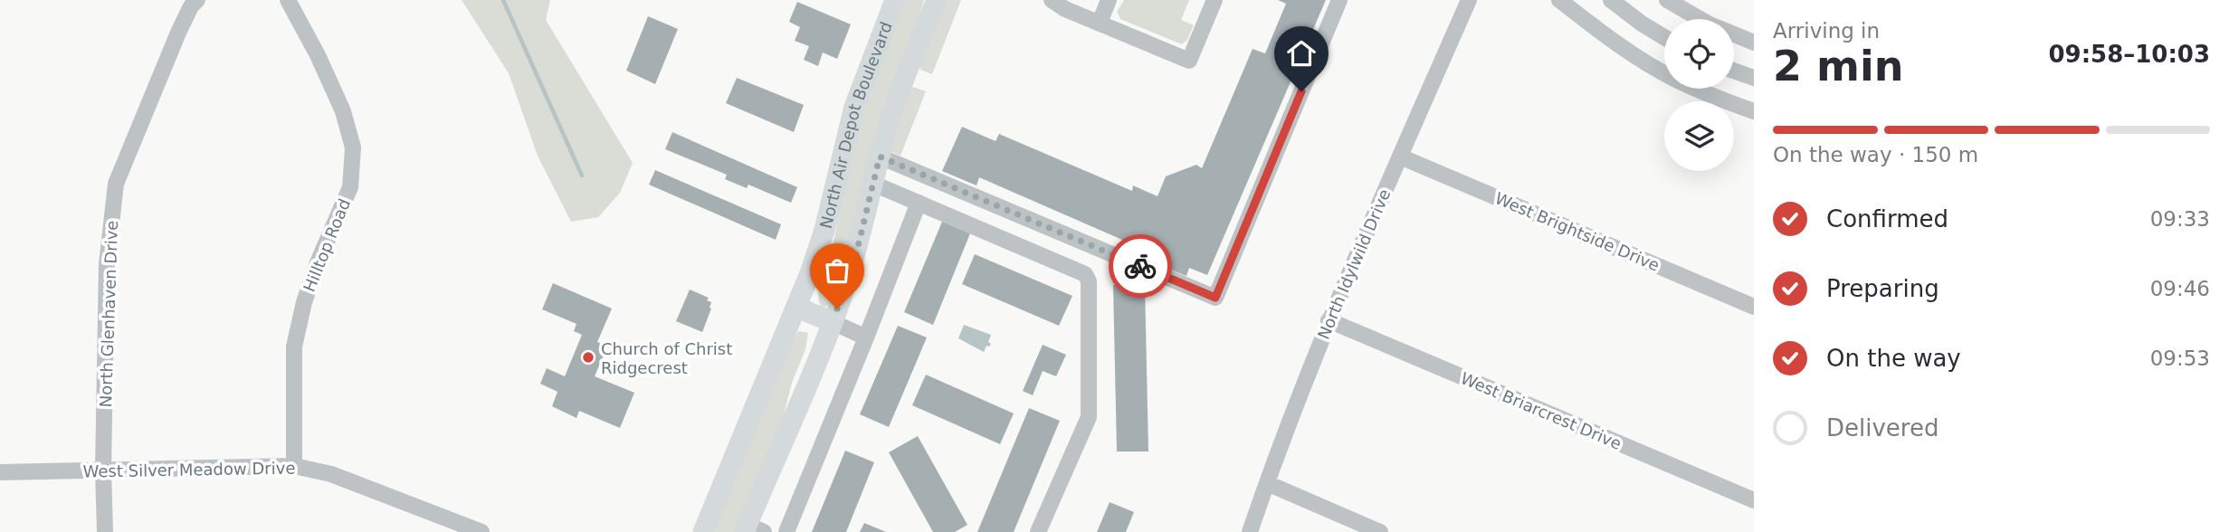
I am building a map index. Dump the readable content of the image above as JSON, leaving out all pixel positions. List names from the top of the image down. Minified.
{"streets":{"main road":["North Air Depot Boulevard"],"street":["West Brightside Drive","Hilltop Road","North Idylwild Drive","North Glenhaven Drive","West Briarcrest Drive","West Silver Meadow Drive"]},"crossings":[["West Brightside Drive","North Idylwild Drive"],["Hilltop Road","West Silver Meadow Drive"],["North Idylwild Drive","West Briarcrest Drive"],["North Glenhaven Drive","West Silver Meadow Drive"]],"places":["Church of Christ Ridgecrest"],"page":{"heading":["2 min","Arriving in","09:58–10:03"],"bar":"On the way · 150 m","list":[["Confirmed","09:33"],["Preparing","09:46"],["On the way","09:53"],"Delivered"]}}
